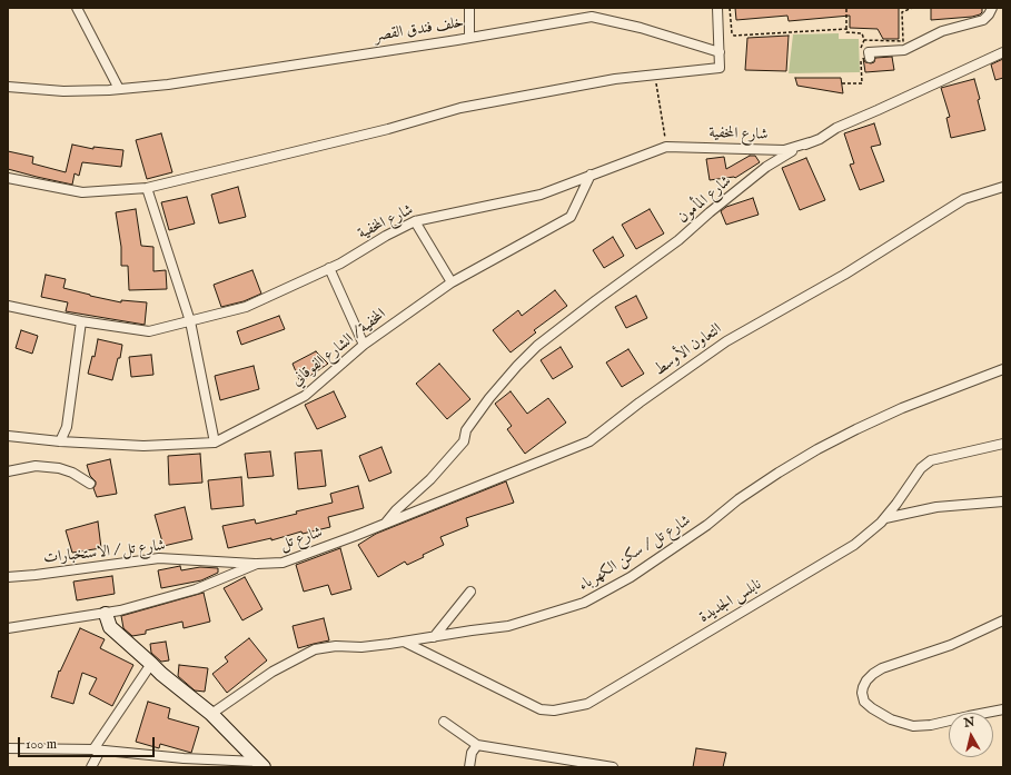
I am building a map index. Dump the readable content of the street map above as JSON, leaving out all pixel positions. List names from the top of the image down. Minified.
{"streets":{"street":["خلف فندق القصر","شارع المخفية","شارع المأمون","المخفية / الشارع الفوقاني","التعاون الأوسط","شارع تل","شارع تل / الاستخبارات","شارع تل / سكن الكهرباء","نابلس الجديدة"]},"crossings":[["شارع المخفية","شارع المأمون"],["شارع المخفية","المخفية / الشارع الفوقاني"],["شارع المأمون","شارع تل"],["التعاون الأوسط","شارع تل"],["شارع تل","شارع تل / الاستخبارات"],["شارع تل / سكن الكهرباء","نابلس الجديدة"]],"scale_bar":"100 m","north":"top"}
